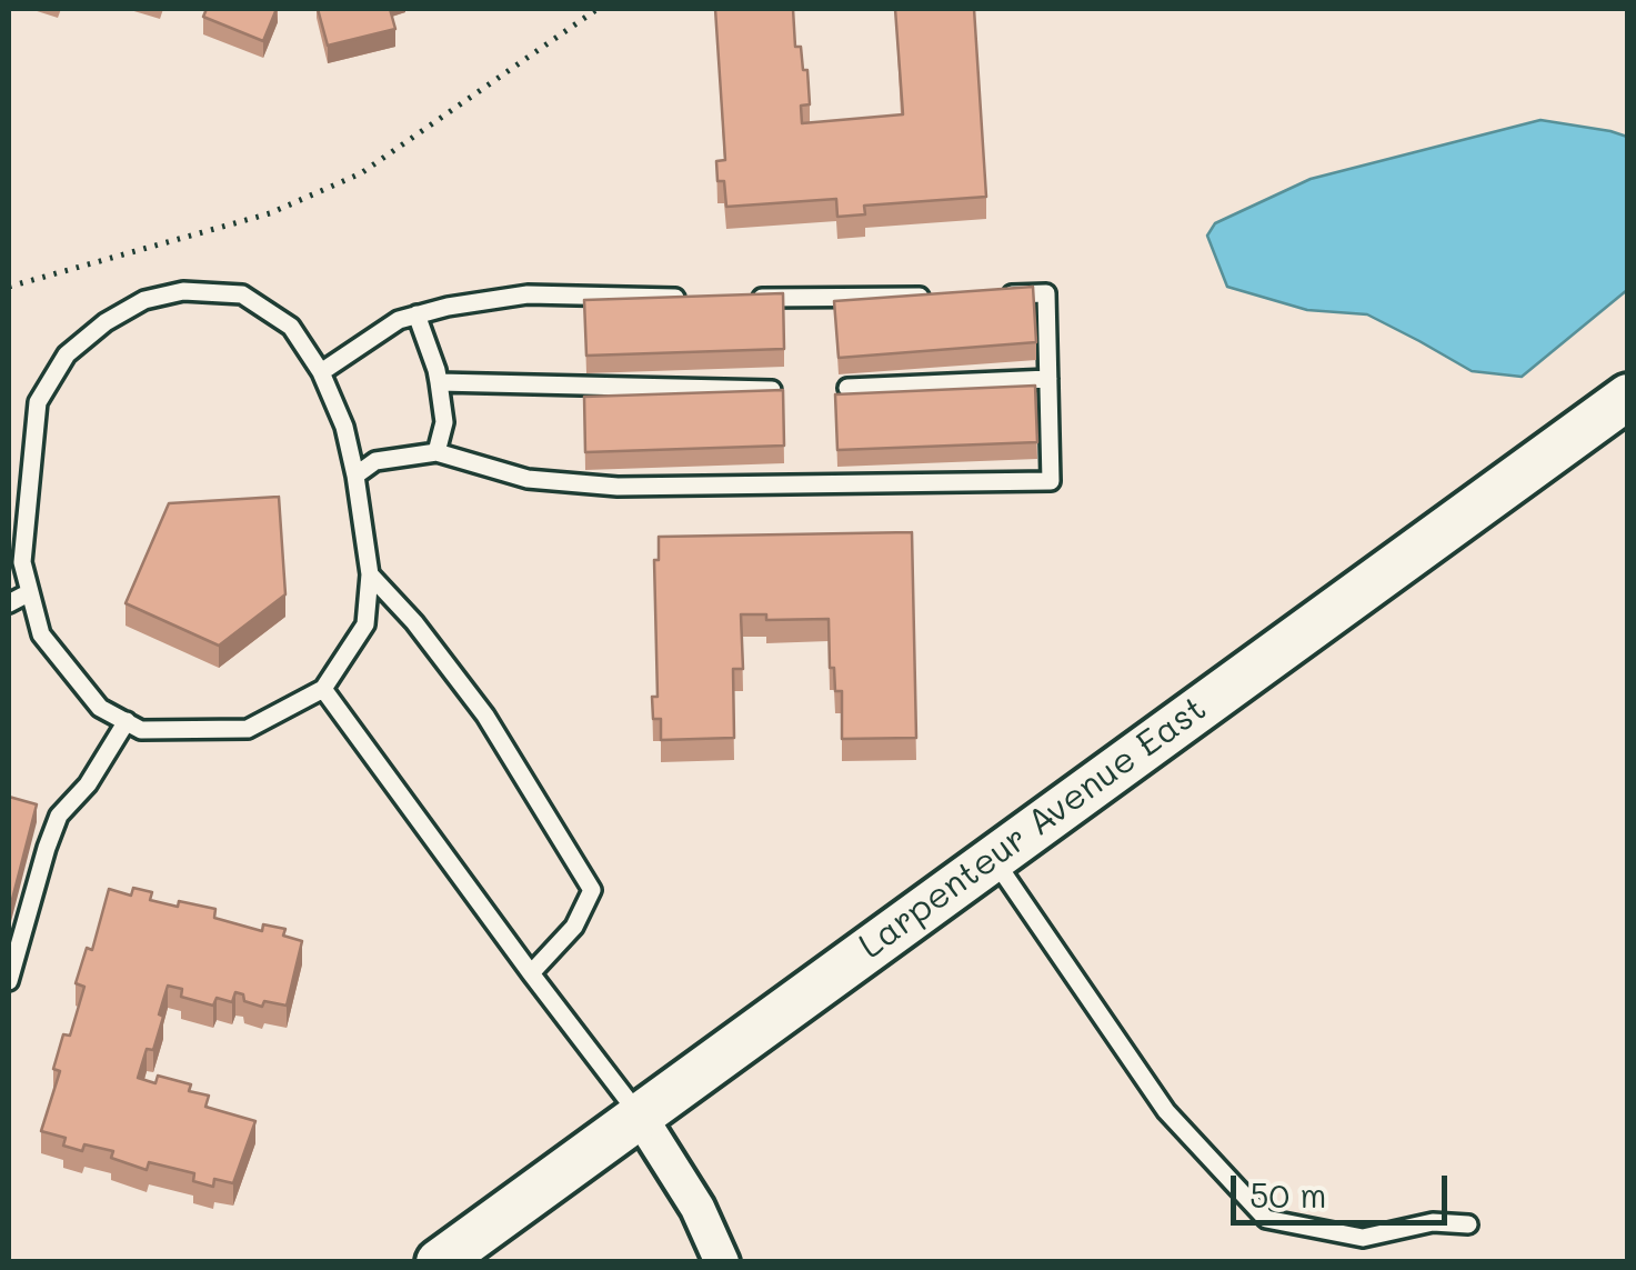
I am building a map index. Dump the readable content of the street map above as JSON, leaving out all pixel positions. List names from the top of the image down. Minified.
{"streets":{"street":["Larpenteur Avenue East"]},"scale_bar":"50 m"}
